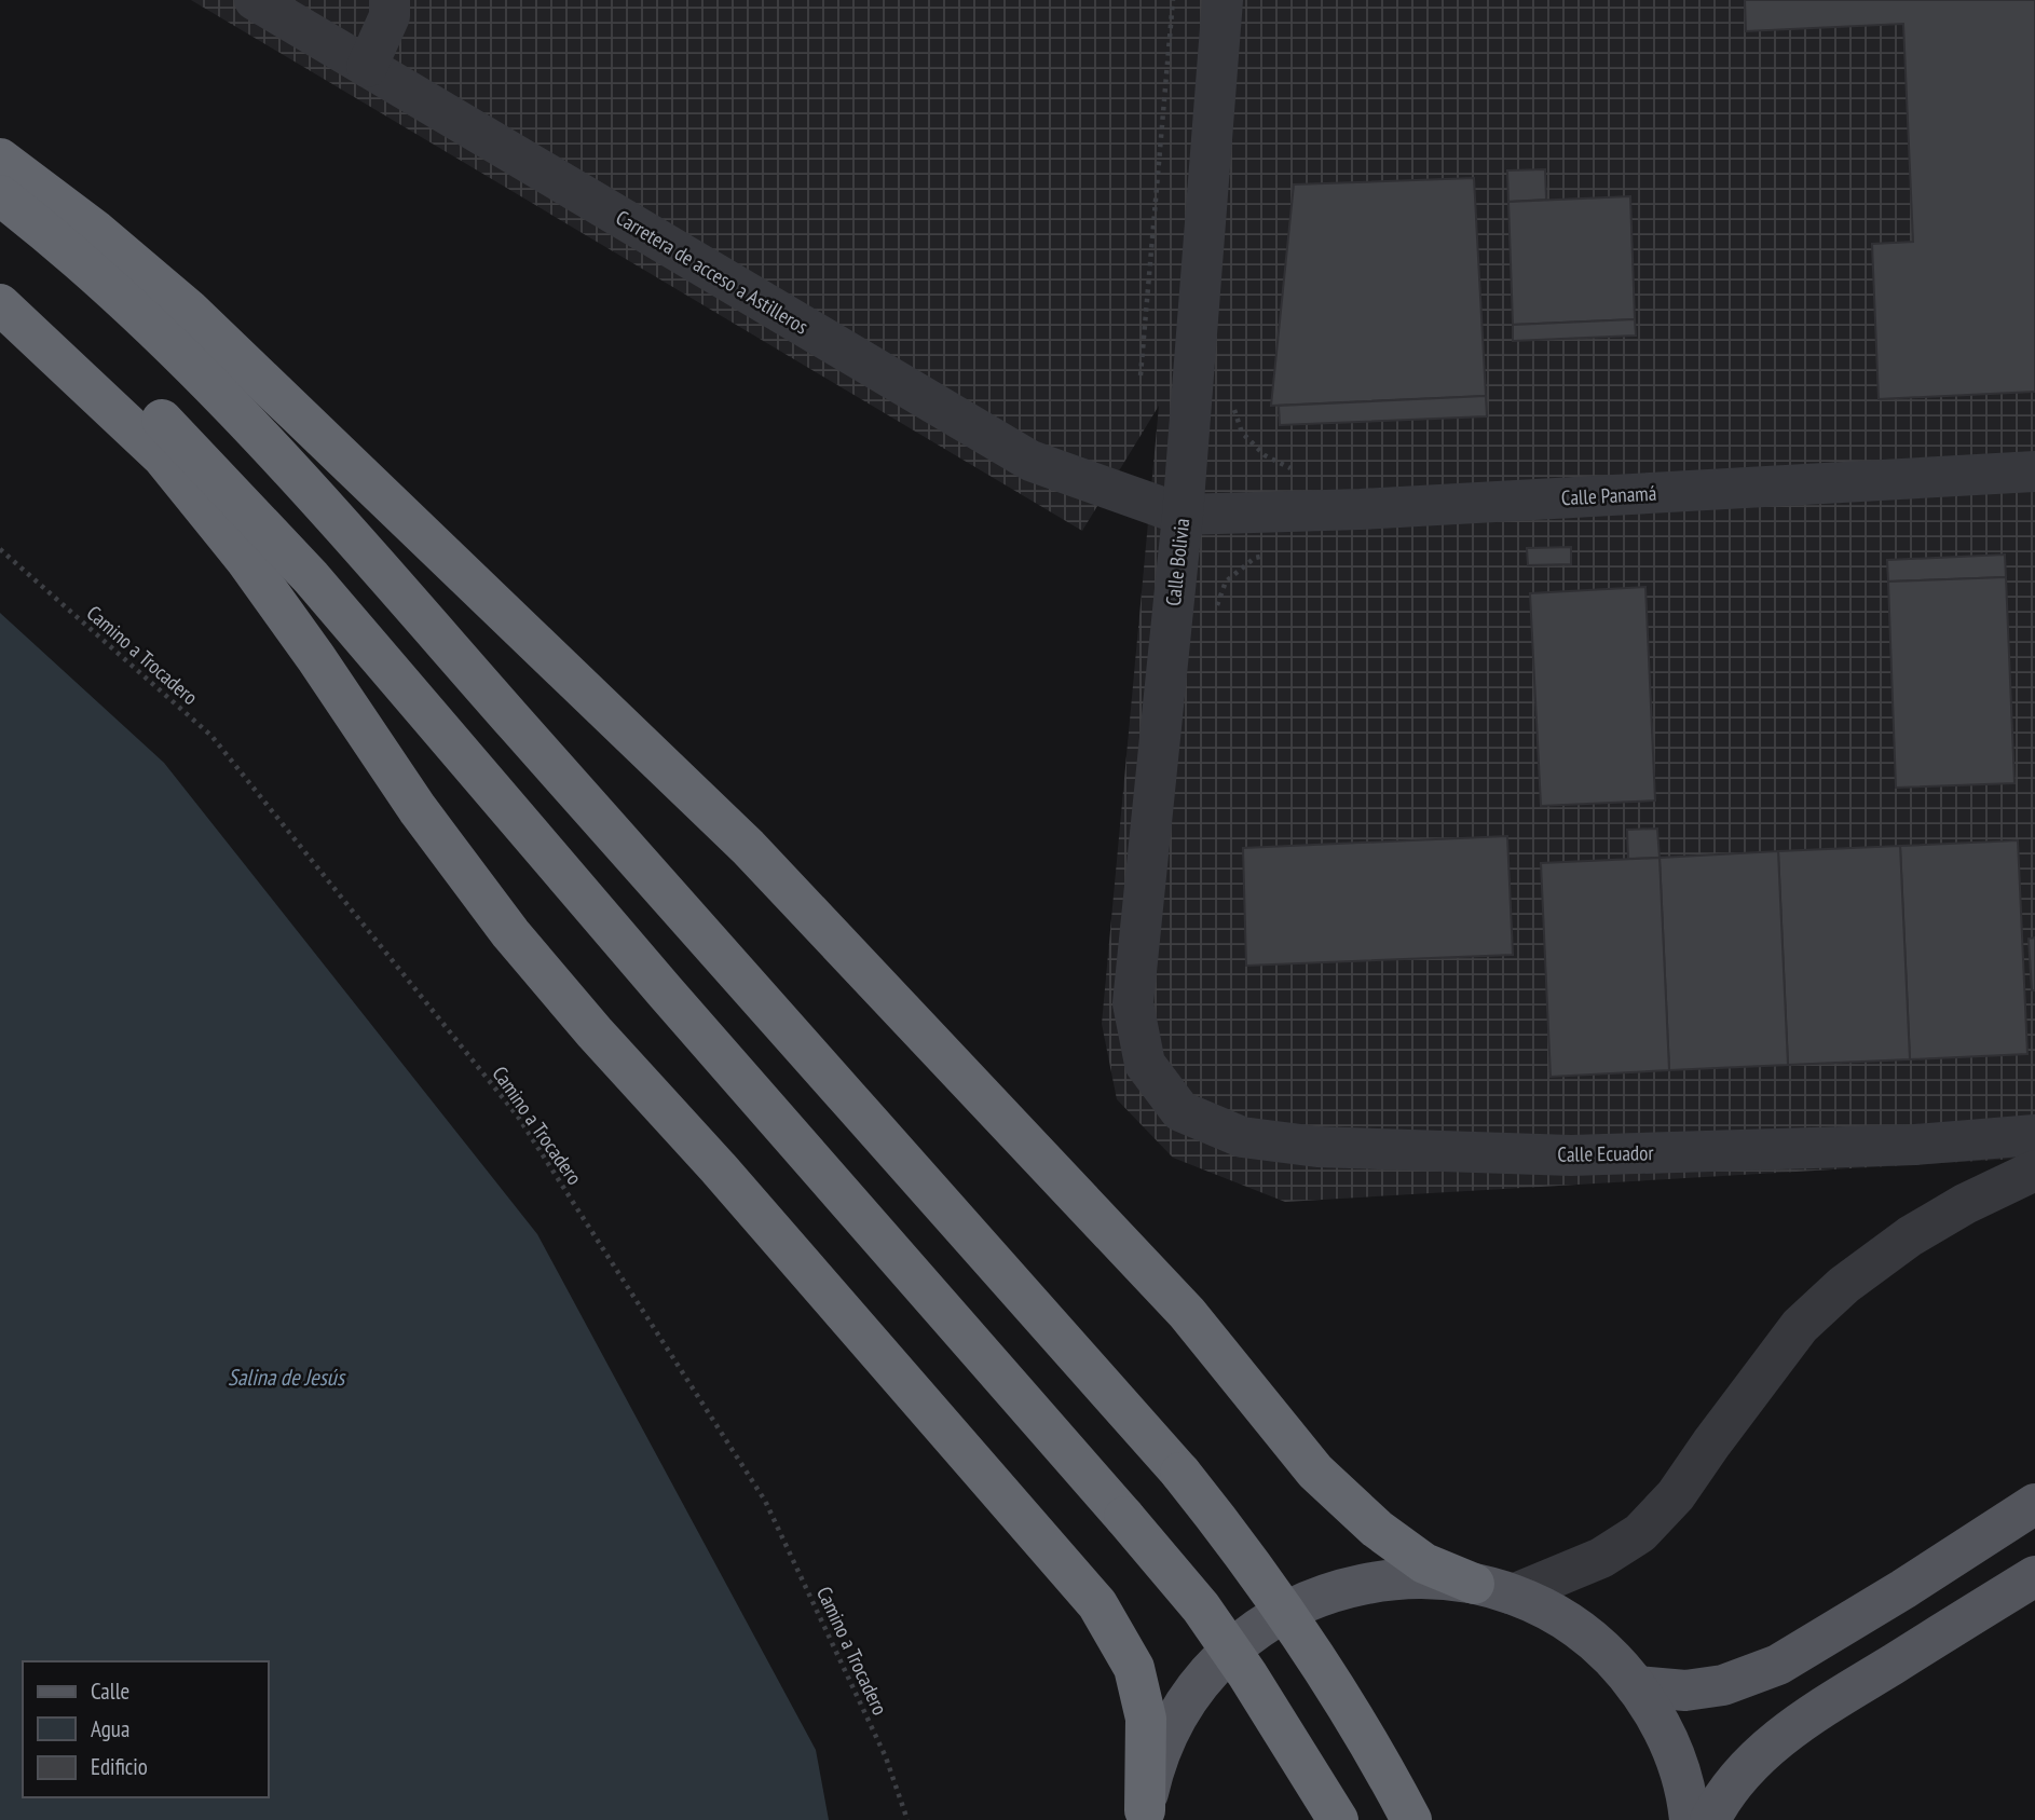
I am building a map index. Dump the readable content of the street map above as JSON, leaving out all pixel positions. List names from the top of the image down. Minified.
{"streets":{"street":["Carretera de acceso a Astilleros","Calle Panamá","Calle Bolivia","Calle Ecuador"],"path":["Camino a Trocadero"]},"crossings":[["Carretera de acceso a Astilleros","Calle Panamá"],["Carretera de acceso a Astilleros","Calle Bolivia"],["Calle Panamá","Calle Bolivia"],["Calle Bolivia","Calle Ecuador"]],"water":["Salina de Jesús"],"legend":["Calle","Agua","Edificio"]}
